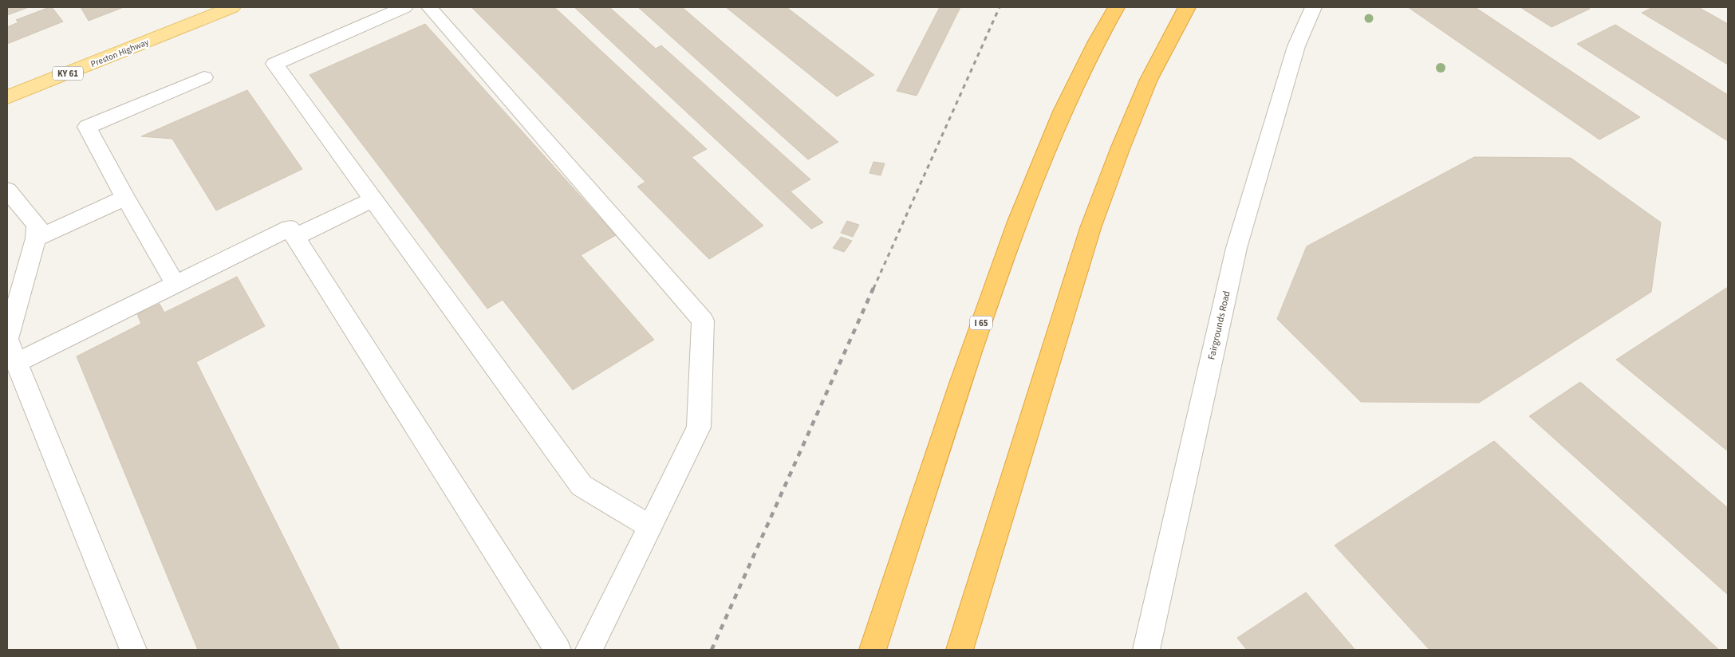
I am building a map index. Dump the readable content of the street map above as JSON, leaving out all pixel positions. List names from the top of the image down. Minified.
{"streets":{"highway":["I 65"],"main road":["Preston Highway","KY 61"],"street":["Fairgrounds Road"]}}
